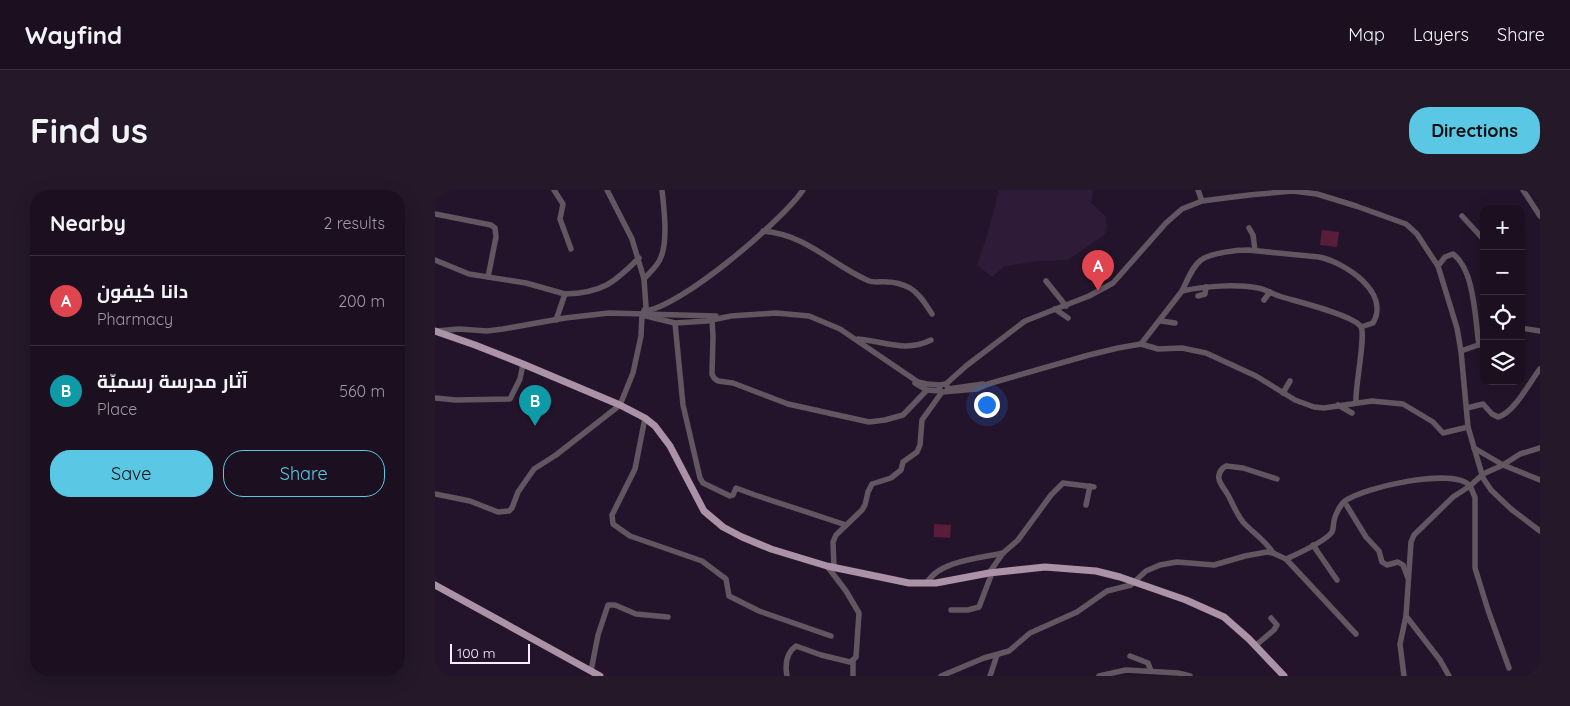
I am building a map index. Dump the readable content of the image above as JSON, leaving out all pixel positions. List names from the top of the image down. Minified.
{"scale_bar":"100 m","page":{"header":"Wayfind","nav":["Map","Layers","Share"],"buttons":["Directions",["Save","Share"]],"title":"Find us","heading":["Nearby","2 results"],"map_buttons":["+","−"],"pins":["A","B"],"list":[{"mark":"A","name":"دانا كيفون","note":"Pharmacy","value":"200 m"},{"mark":"B","name":"آثار مدرسة رسميّة","note":"Place","value":"560 m"}],"scale":"100 m"}}
